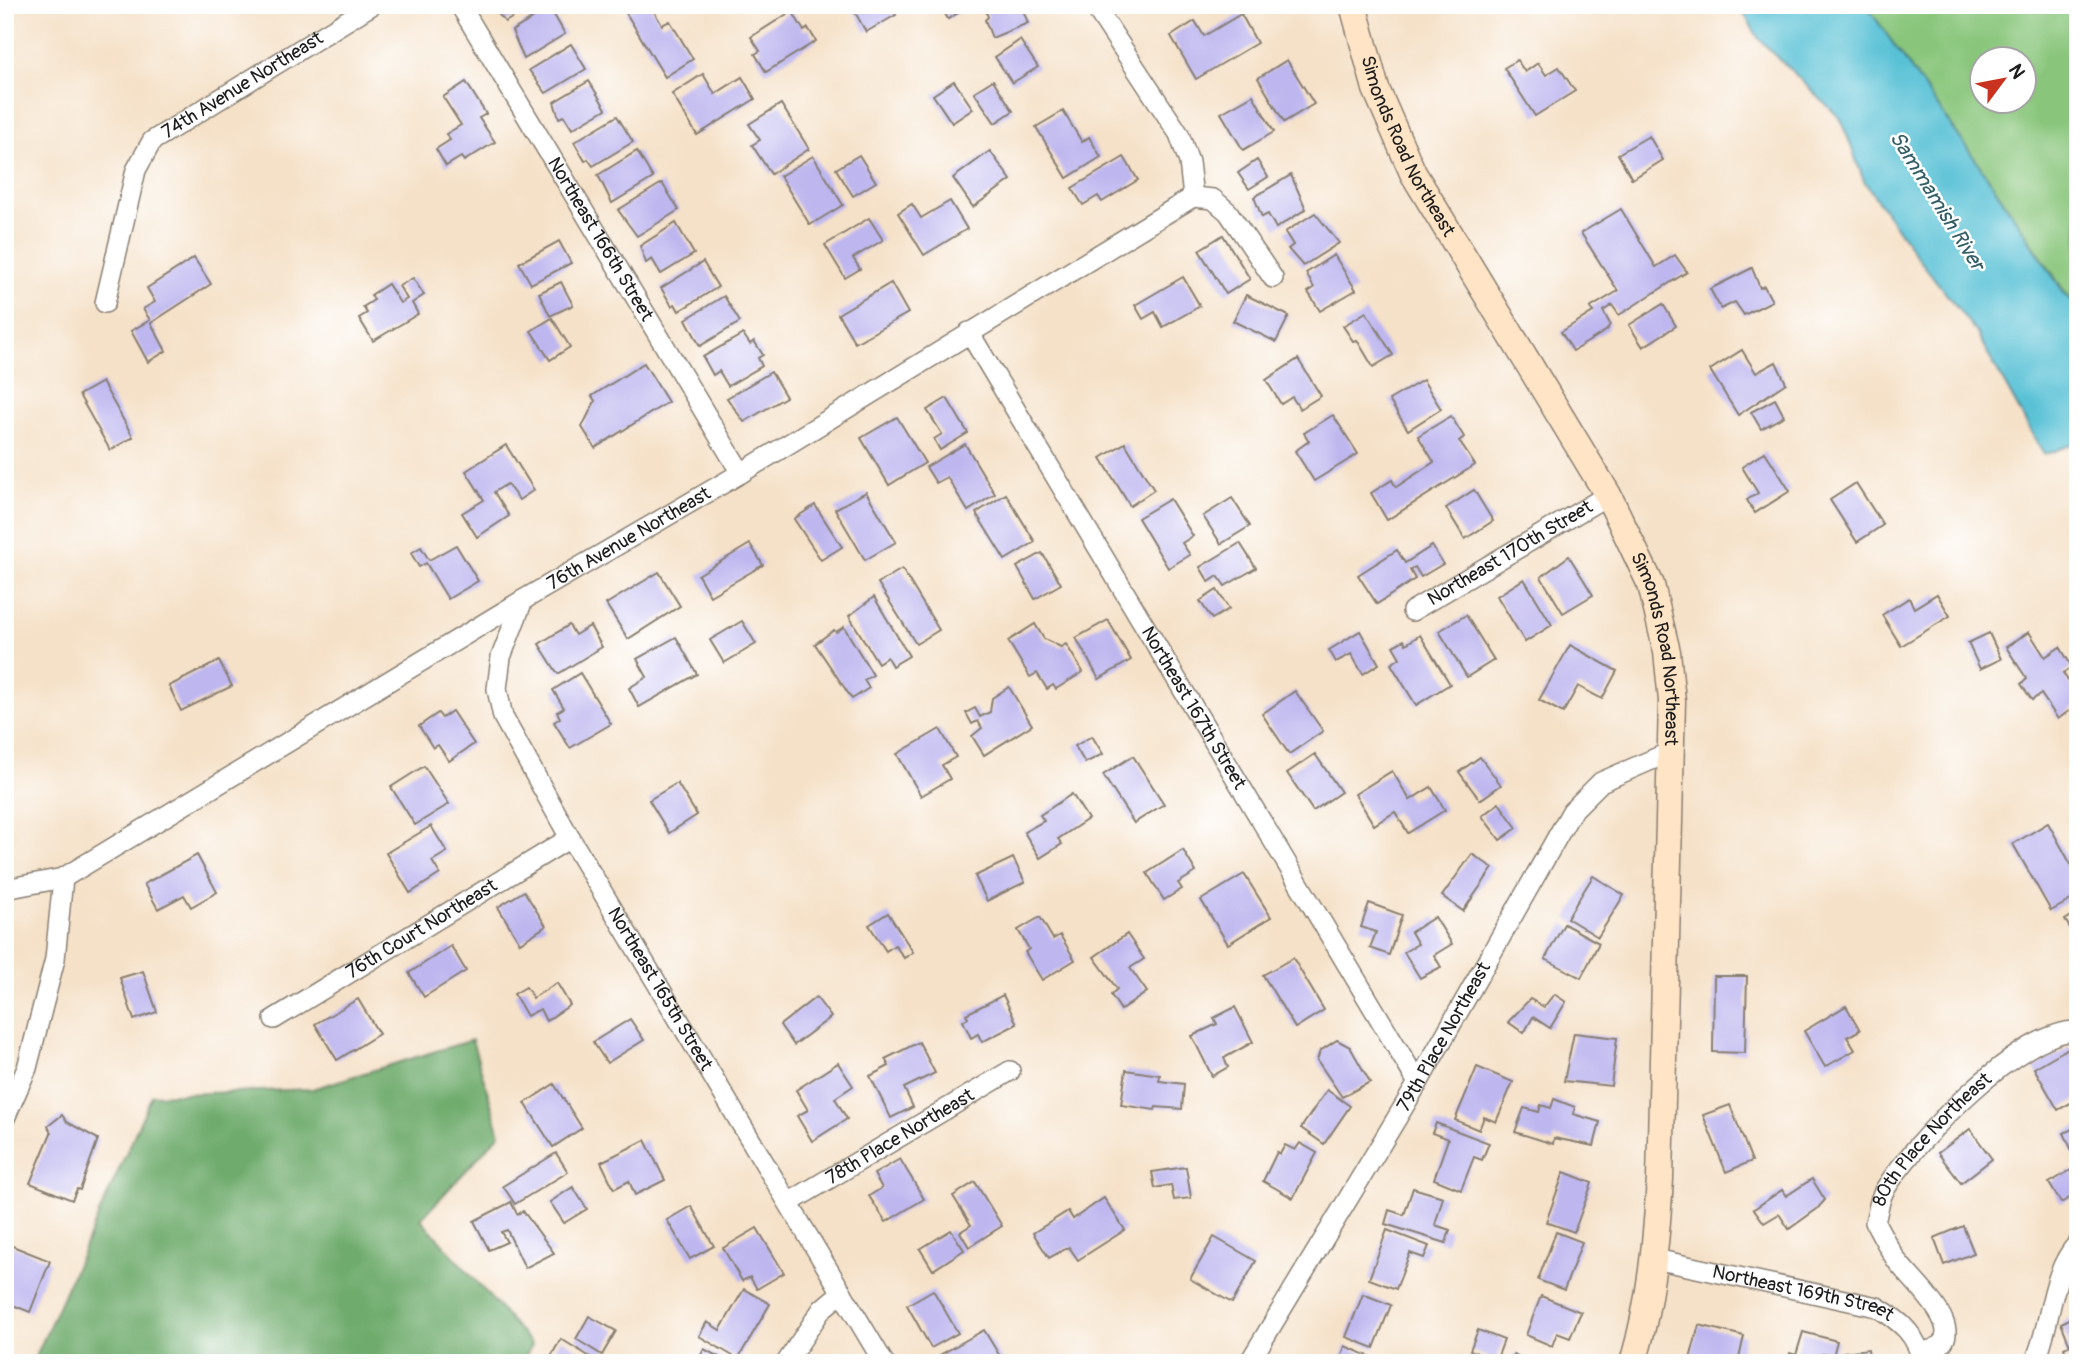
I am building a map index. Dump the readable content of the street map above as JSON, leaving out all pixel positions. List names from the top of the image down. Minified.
{"streets":{"main road":["Simonds Road Northeast"],"street":["74th Avenue Northeast","Northeast 166th Street","76th Avenue Northeast","Northeast 170th Street","Northeast 167th Street","76th Court Northeast","Northeast 165th Street","79th Place Northeast","78th Place Northeast","80th Place Northeast","Northeast 169th Street"]},"crossings":[["Simonds Road Northeast","Northeast 170th Street"],["Simonds Road Northeast","79th Place Northeast"],["Simonds Road Northeast","Northeast 169th Street"],["Northeast 166th Street","76th Avenue Northeast"],["76th Avenue Northeast","Northeast 167th Street"],["76th Avenue Northeast","Northeast 165th Street"],["Northeast 167th Street","79th Place Northeast"],["76th Court Northeast","Northeast 165th Street"],["Northeast 165th Street","78th Place Northeast"],["80th Place Northeast","Northeast 169th Street"]],"water":["Sammamish River"],"north":"top right"}
